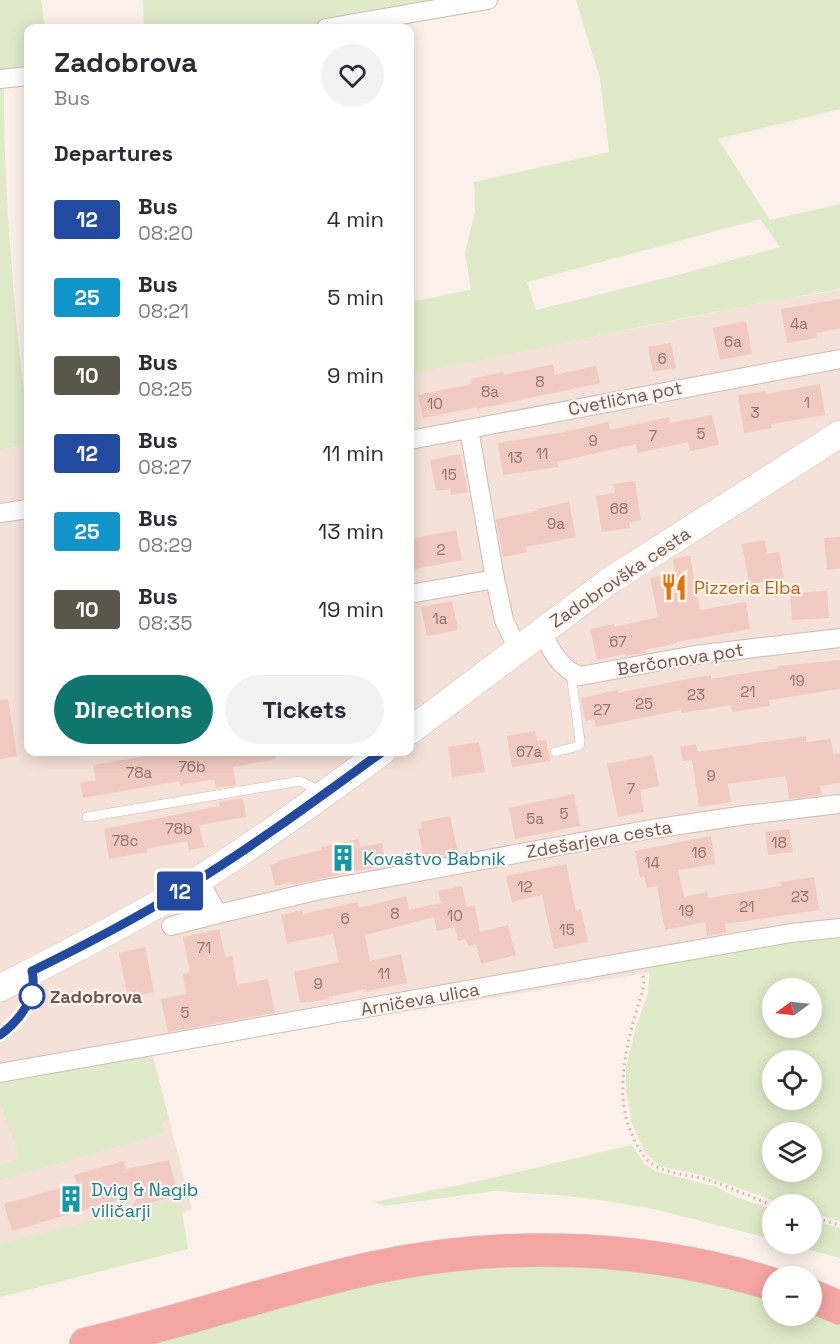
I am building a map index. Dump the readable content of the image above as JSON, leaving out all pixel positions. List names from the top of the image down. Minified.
{"streets":{"main road":["Zadobrovška cesta"],"street":["Cvetlična pot","Berčonova pot","Zdešarjeva cesta","Arničeva ulica"]},"places":{"restaurant":["Pizzeria Elba"],"building":["Kovaštvo Babnik","Dvig & Nagib viličarji"],"other":["Zadobrova"]},"lines":["bus line 12"],"house_numbers":["4a","6a","6","8","8a","1","10","3","5","7","9","11","13","15","68","9a","2","1a","67","19","21","23","25","27","67a","76b","78a","9","7","5","5a","78b","78c","18","16","14","12","23","21","19","8","10","6","15","71","11","9","5"],"north":"left","page":{"on_map":"12","heading":[["Zadobrova","Bus"],"Departures"],"list":[{"mark":"12","name":"Bus","note":"08:20","value":"4 min"},{"mark":"25","name":"Bus","note":"08:21","value":"5 min"},{"mark":"10","name":"Bus","note":"08:25","value":"9 min"},{"mark":"12","name":"Bus","note":"08:27","value":"11 min"},{"mark":"25","name":"Bus","note":"08:29","value":"13 min"},{"mark":"10","name":"Bus","note":"08:35","value":"19 min"}],"buttons":["Directions","Tickets"],"map_buttons":["+","−"]}}
